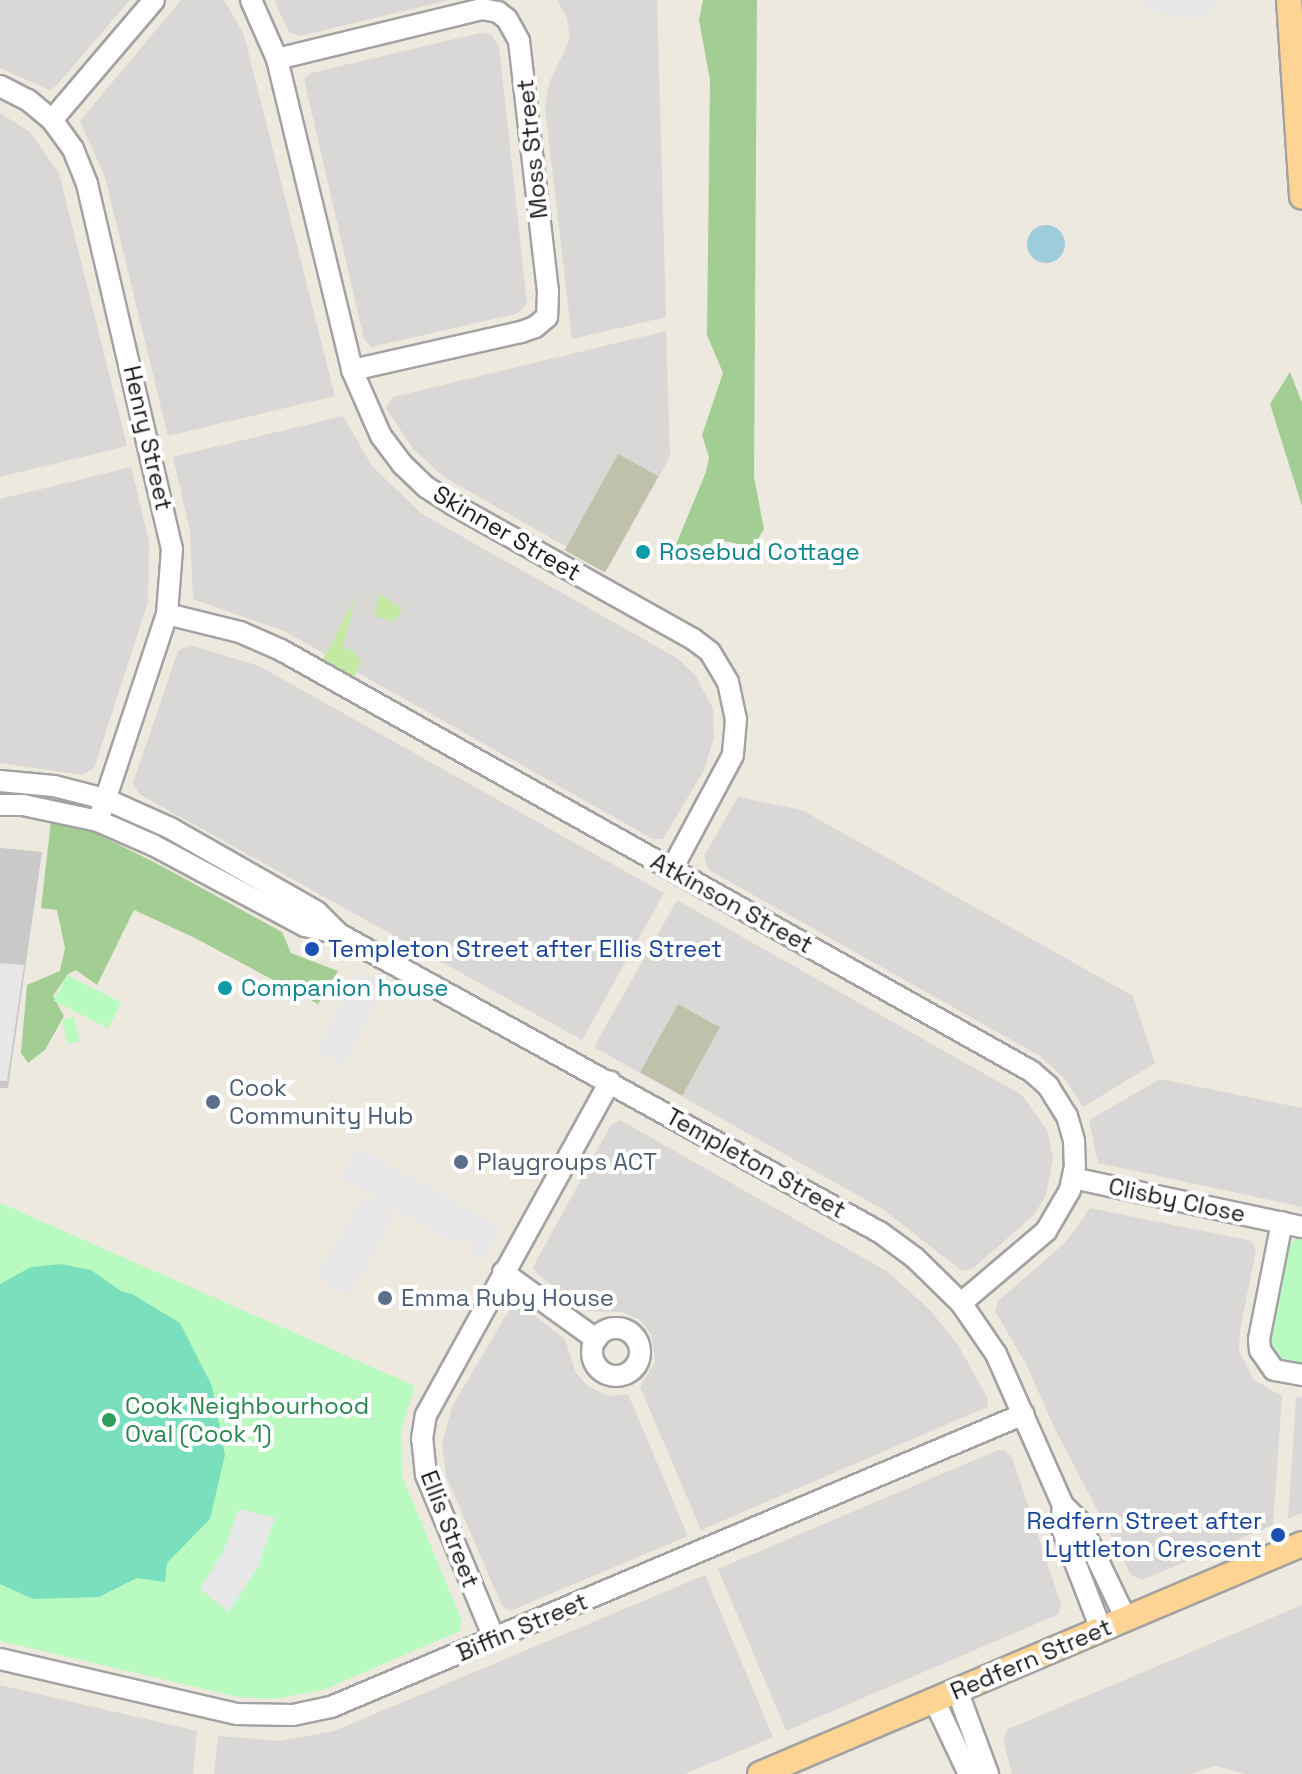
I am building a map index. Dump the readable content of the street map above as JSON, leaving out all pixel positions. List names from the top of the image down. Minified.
{"streets":{"main road":["Redfern Street"],"street":["Moss Street","Henry Street","Skinner Street","Atkinson Street","Templeton Street","Clisby Close","Ellis Street","Biffin Street"]},"crossings":[["Moss Street","Skinner Street"],["Henry Street","Atkinson Street"],["Henry Street","Templeton Street"],["Skinner Street","Atkinson Street"],["Atkinson Street","Templeton Street"],["Atkinson Street","Clisby Close"],["Templeton Street","Ellis Street"],["Templeton Street","Biffin Street"],["Templeton Street","Redfern Street"],["Ellis Street","Biffin Street"]],"places":["Rosebud Cottage","Templeton Street after Ellis Street","Companion house","Cook Community Hub","Playgroups ACT","Emma Ruby House","Cook Neighbourhood Oval (Cook 1)","Redfern Street after Lyttleton Crescent"]}
